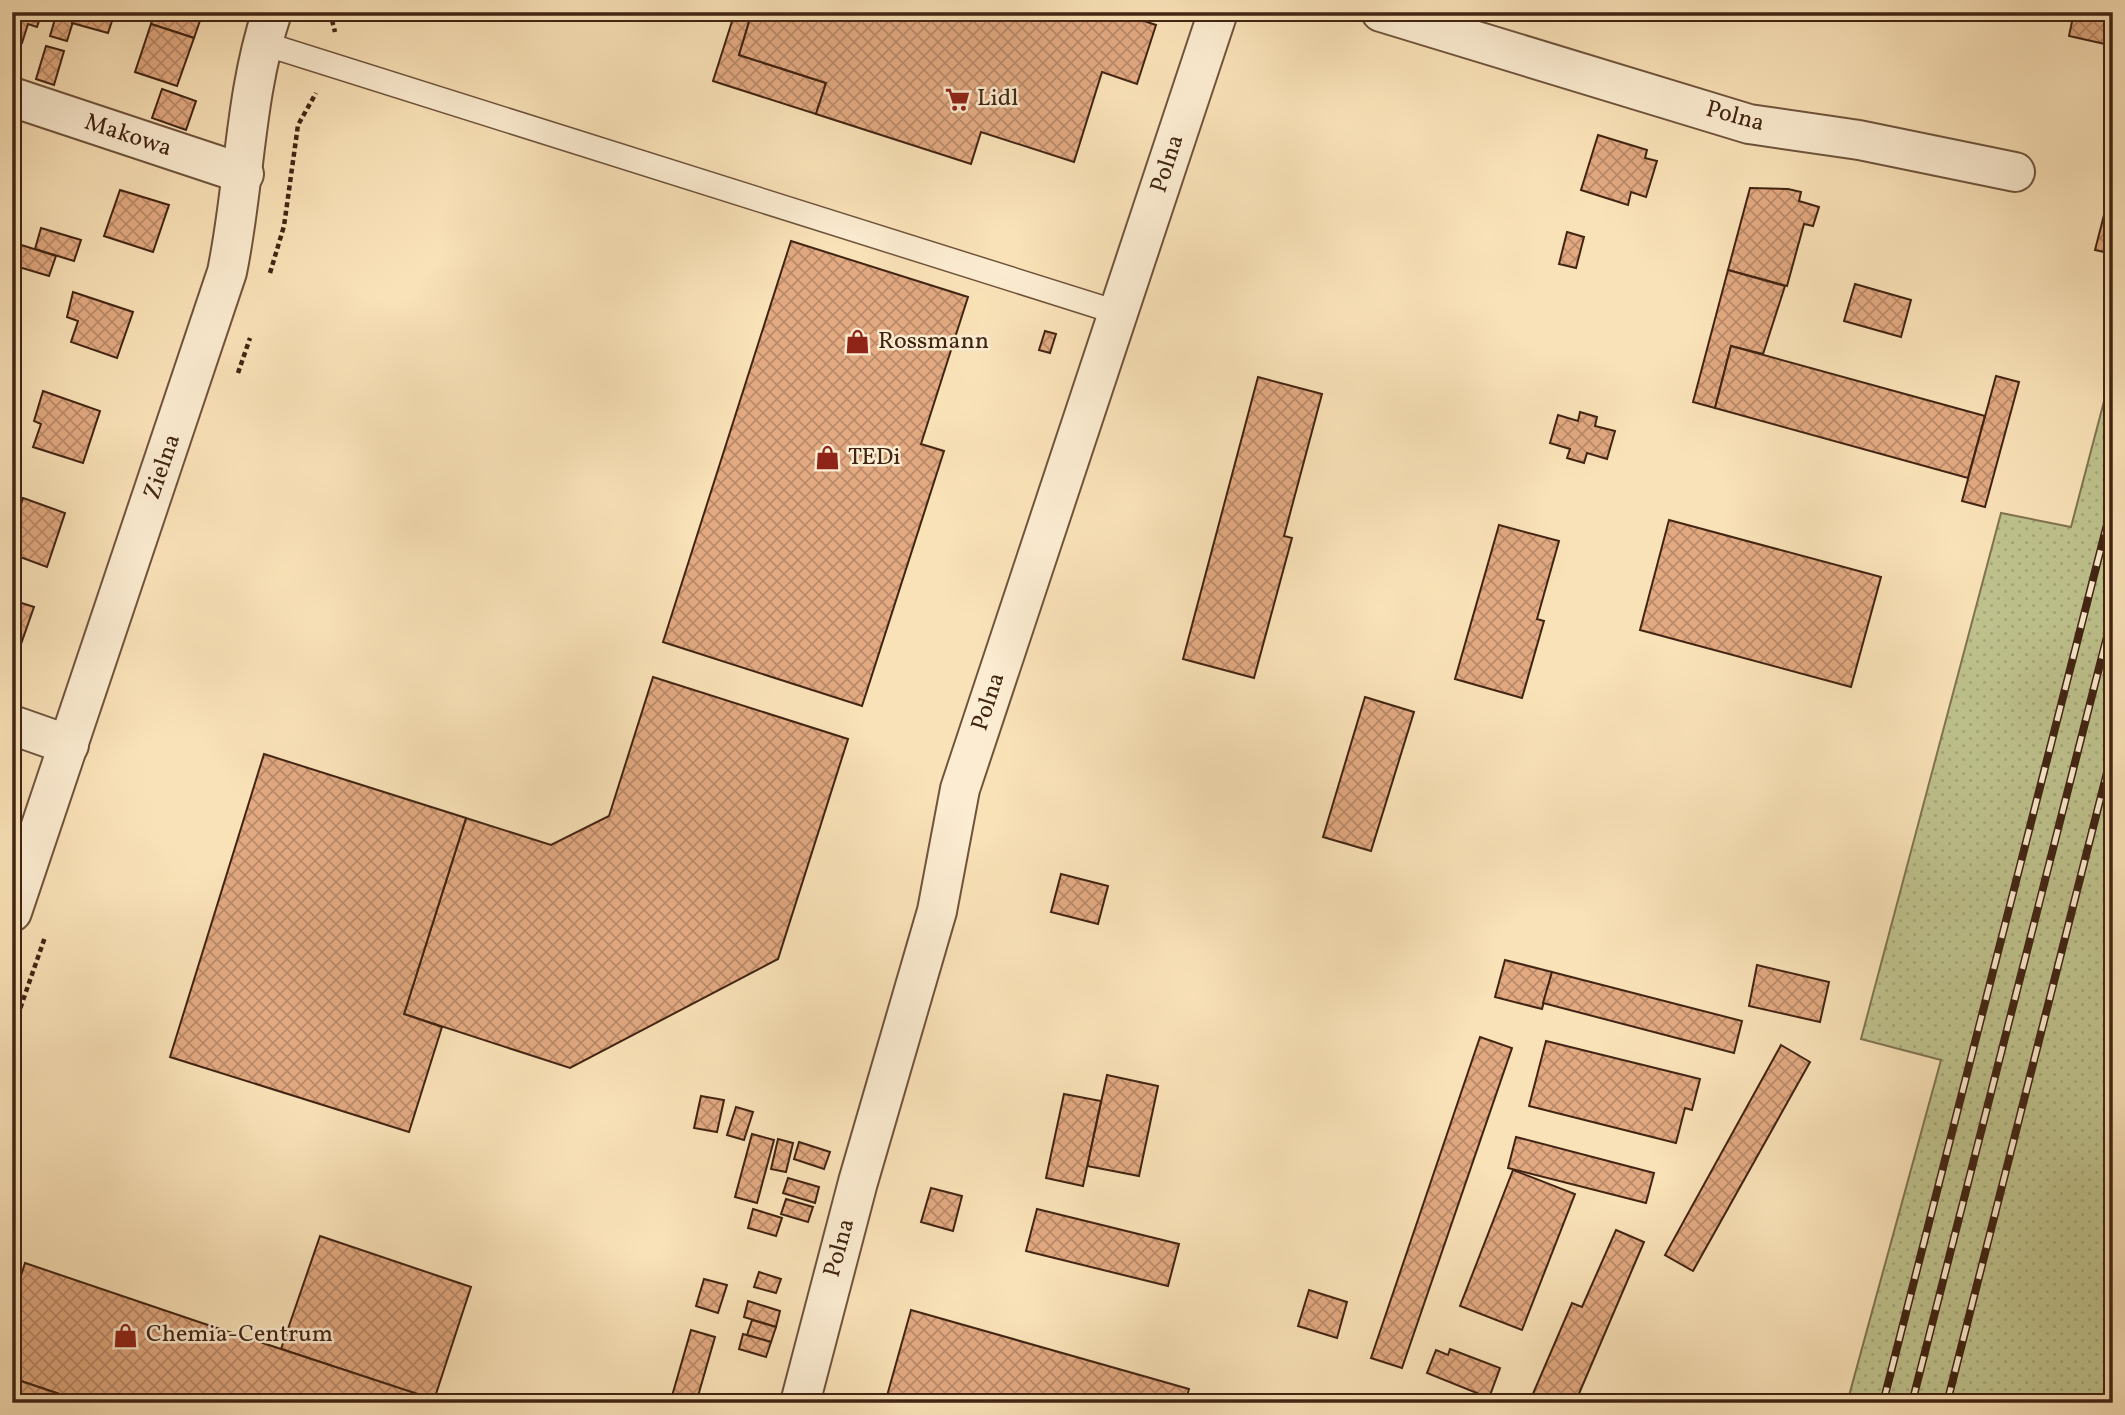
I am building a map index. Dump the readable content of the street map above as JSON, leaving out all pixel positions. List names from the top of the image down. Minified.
{"streets":{"street":["Polna","Makowa","Zielna"]},"crossings":[["Makowa","Zielna"]],"places":{"supermarket":["Lidl"],"shop":["Rossmann","TEDi","Chemia-Centrum"]}}
